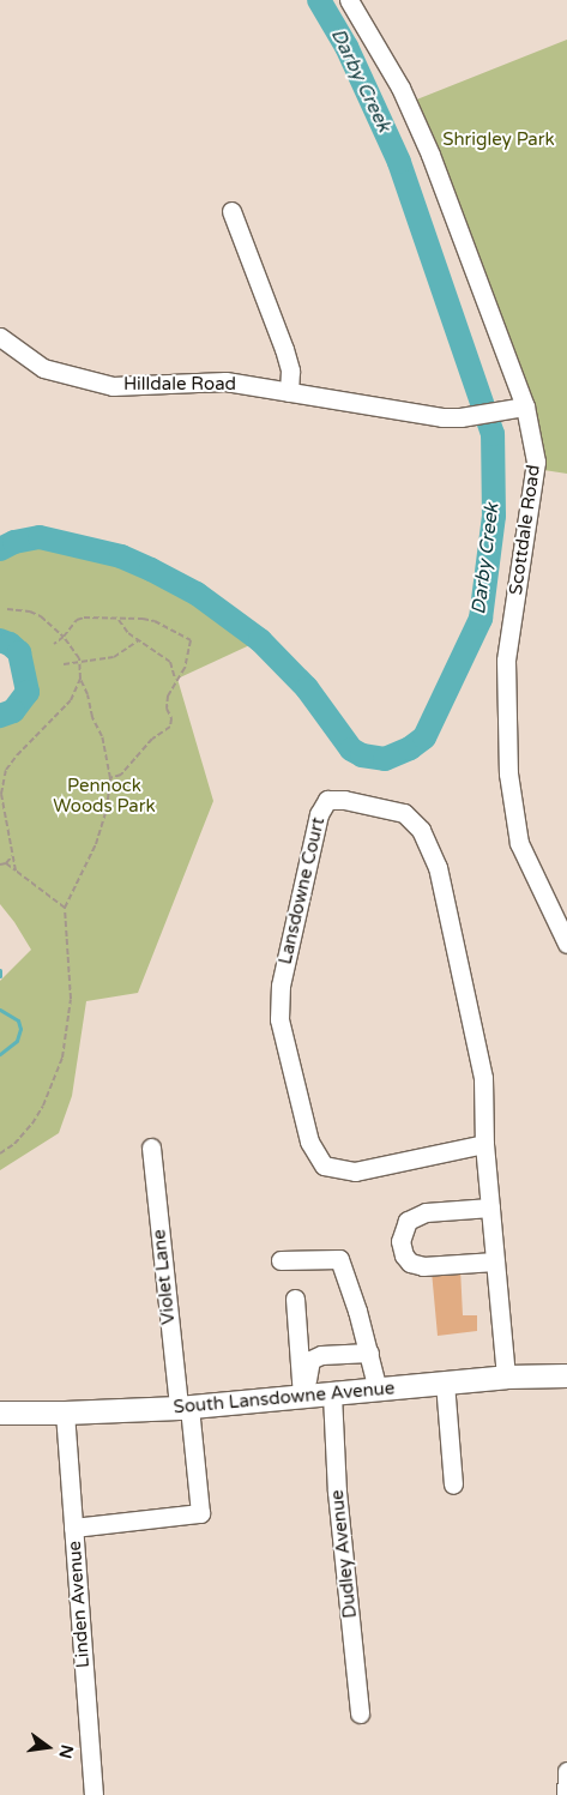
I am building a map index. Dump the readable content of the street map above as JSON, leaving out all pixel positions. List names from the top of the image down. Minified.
{"streets":{"main road":["South Lansdowne Avenue"],"street":["Hilldale Road","Scottdale Road","Lansdowne Court","Violet Lane","Dudley Avenue","Linden Avenue"]},"crossings":[["Hilldale Road","Scottdale Road"],["Lansdowne Court","South Lansdowne Avenue"],["Violet Lane","South Lansdowne Avenue"],["Violet Lane","Linden Avenue"],["South Lansdowne Avenue","Dudley Avenue"],["South Lansdowne Avenue","Linden Avenue"]],"water":["Darby Creek"],"parks":["Shrigley Park","Pennock Woods Park"],"north":"right"}
